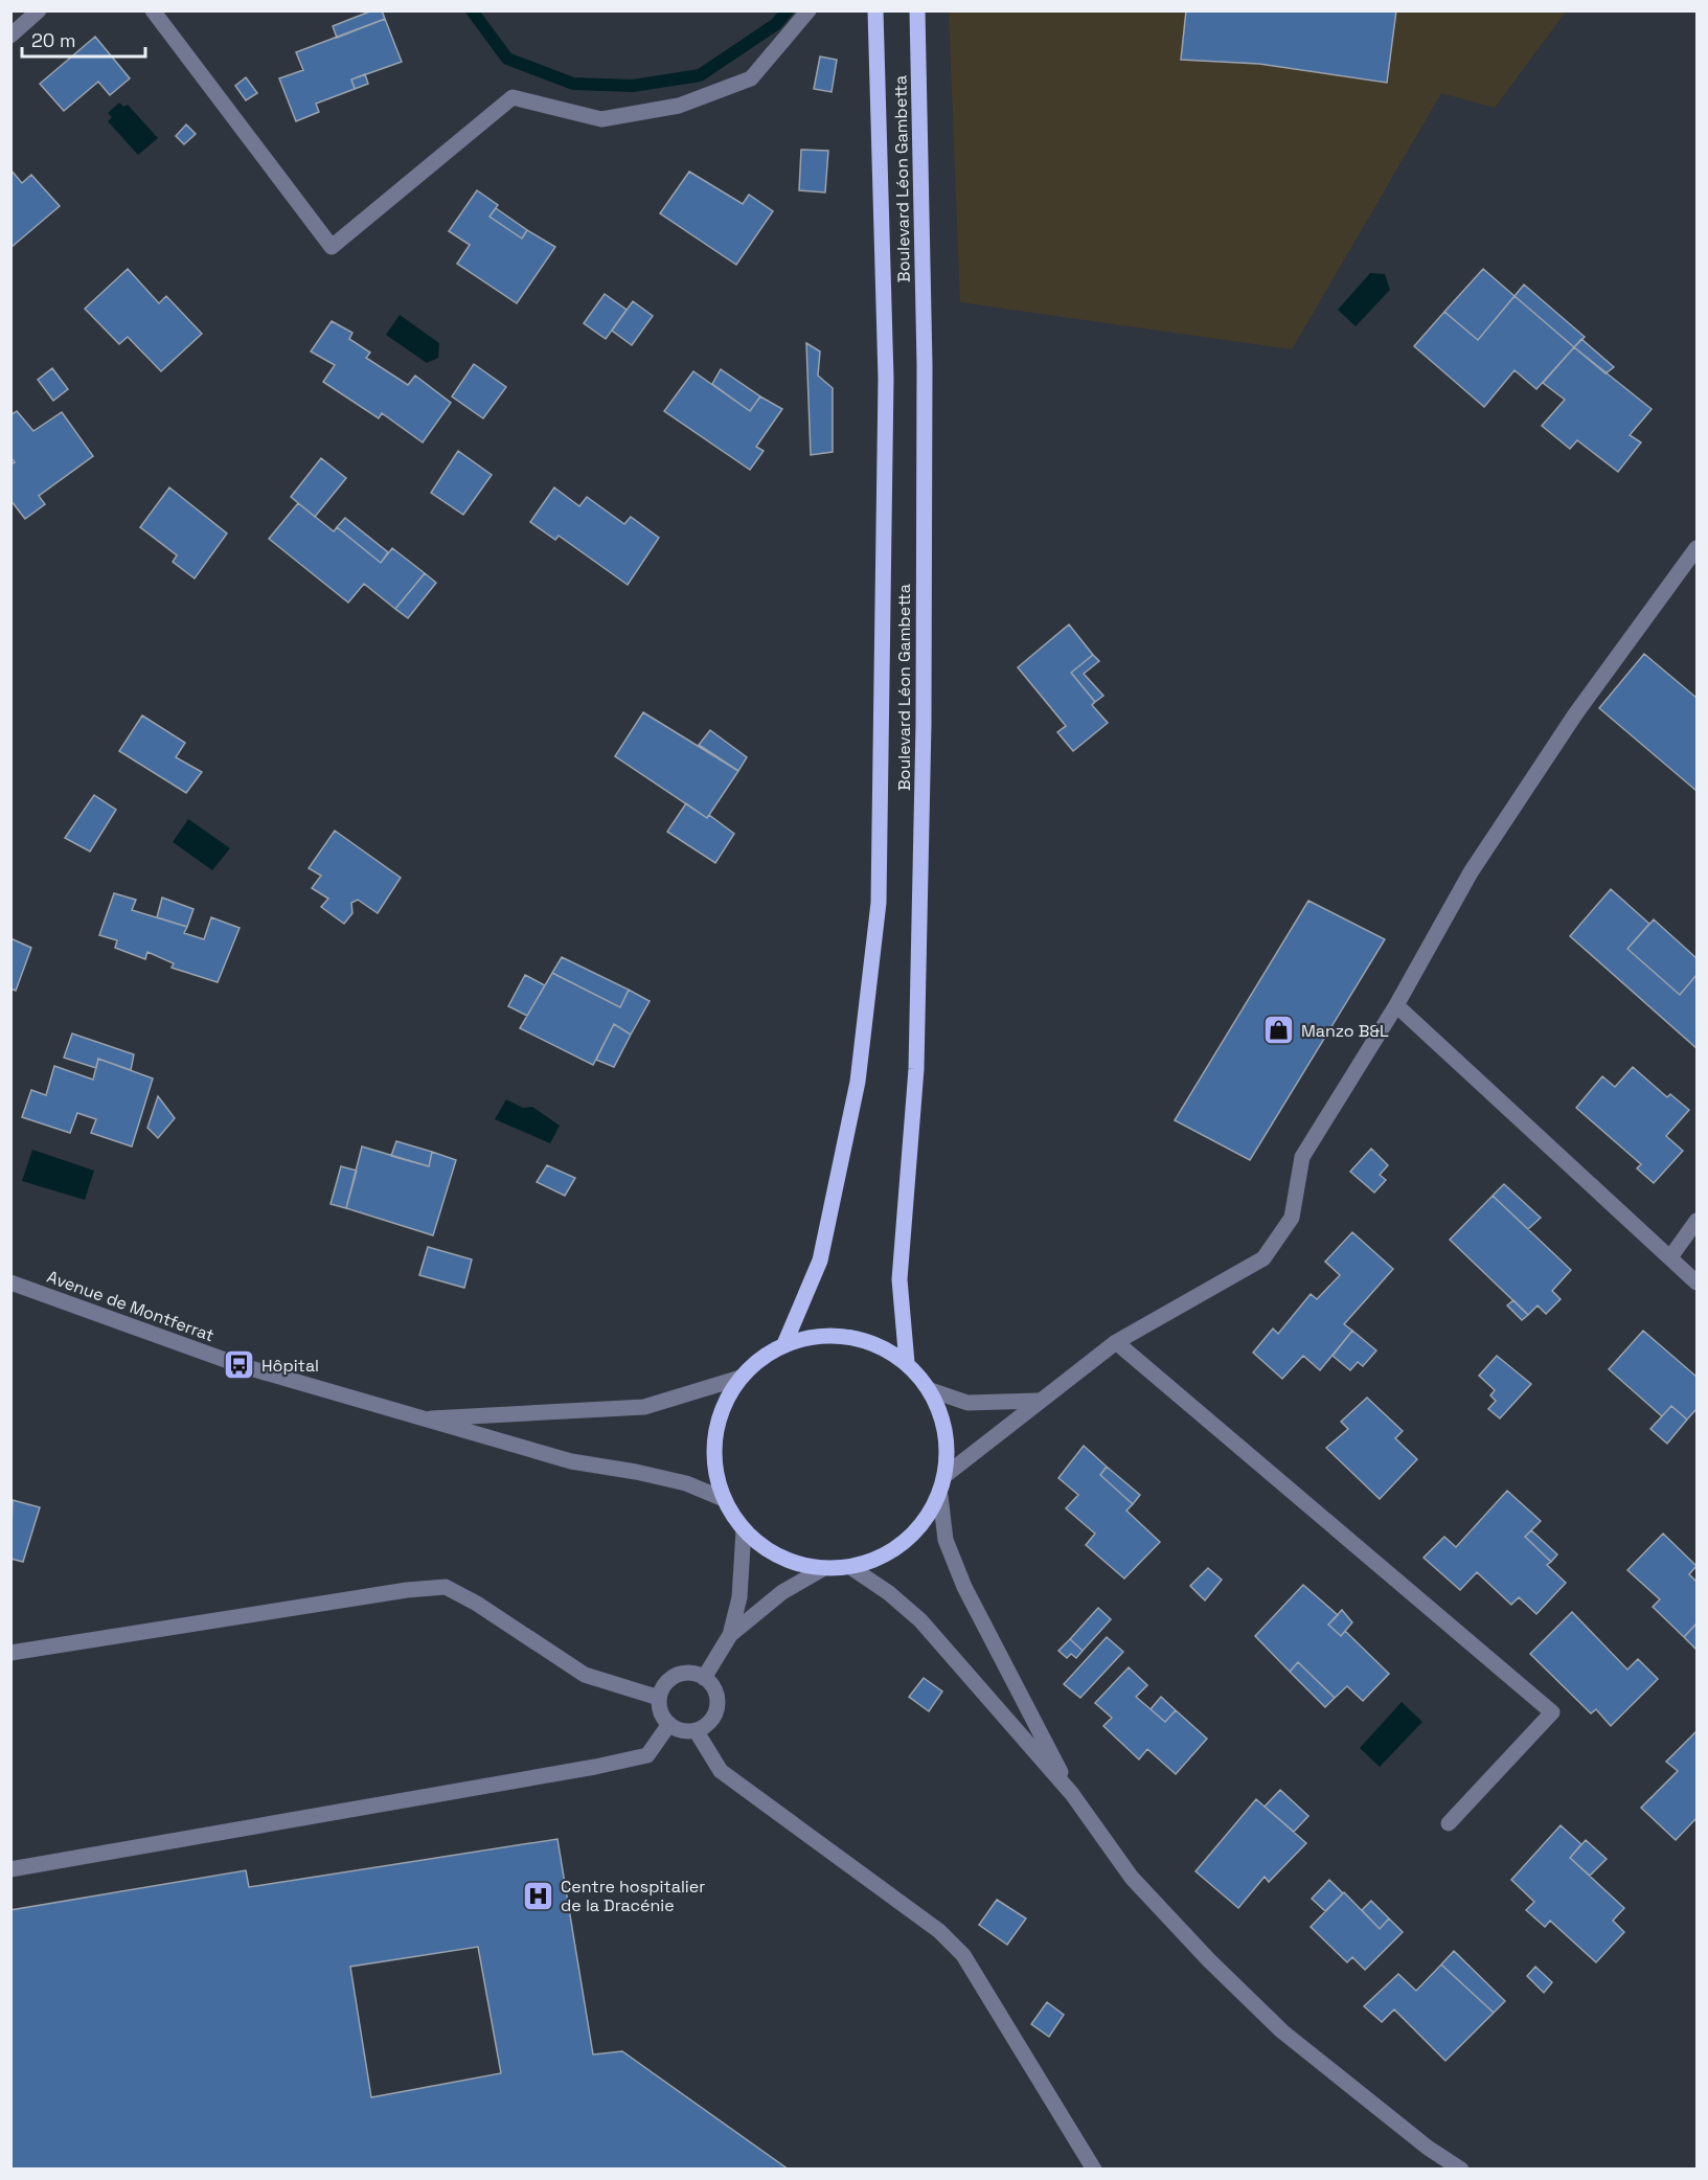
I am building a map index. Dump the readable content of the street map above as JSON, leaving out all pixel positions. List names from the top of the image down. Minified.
{"streets":{"main road":["Boulevard Léon Gambetta"],"street":["Avenue de Montferrat"]},"places":{"shop":["Manzo B&L"],"bus stop":["Hôpital"],"hospital":["Centre hospitalier de la Dracénie"]},"scale_bar":"20 m"}
